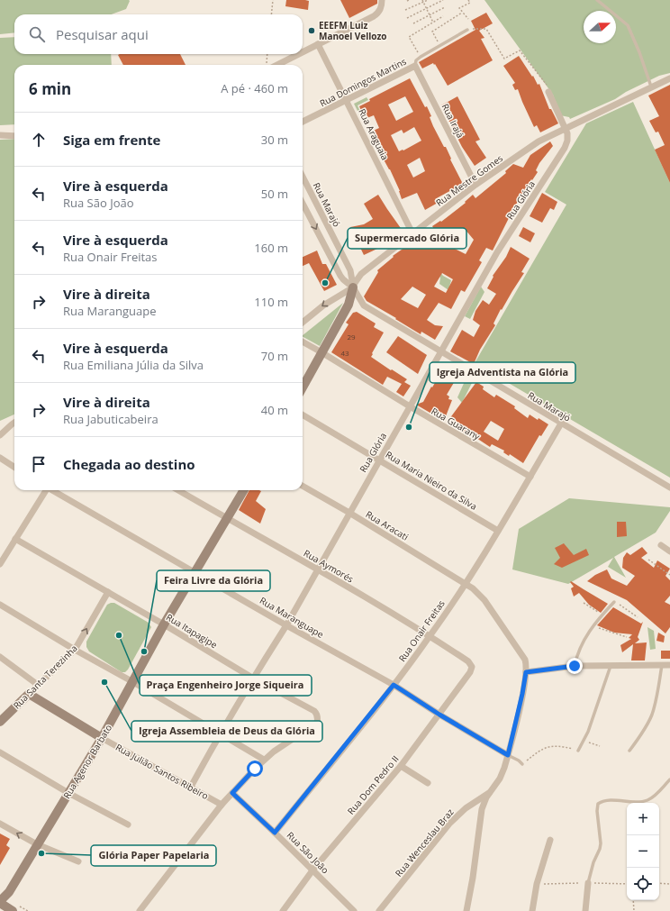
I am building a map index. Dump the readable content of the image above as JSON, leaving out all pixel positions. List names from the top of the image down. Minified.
{"streets":{"street":["Rua Domingos Martins","Rua Irajá","Rua Araguaia","Rua Mestre Gomes","Rua Glória","Rua Marajó","Rua Guarany","Rua Maria Nieiro da Silva","Rua Aracati","Rua Aymorés","Rua Maranguape","Rua Itapagipe","Rua Onair Freitas","Rua Santa Terezinha","Rua Agenor Barbato","Rua Julião Santos Ribeiro","Rua Dom Pedro II","Rua Wenceslau Braz","Rua São João"]},"crossings":[["Rua Domingos Martins","Rua Irajá"],["Rua Domingos Martins","Rua Araguaia"],["Rua Irajá","Rua Mestre Gomes"],["Rua Araguaia","Rua Mestre Gomes"],["Rua Mestre Gomes","Rua Glória"],["Rua Mestre Gomes","Rua Marajó"],["Rua Glória","Rua Marajó"],["Rua Glória","Rua Guarany"],["Rua Glória","Rua Maria Nieiro da Silva"],["Rua Glória","Rua Aracati"],["Rua Glória","Rua Aymorés"],["Rua Glória","Rua Maranguape"],["Rua Glória","Rua Itapagipe"],["Rua Glória","Rua Julião Santos Ribeiro"],["Rua Marajó","Rua Onair Freitas"],["Rua Guarany","Rua Onair Freitas"],["Rua Maria Nieiro da Silva","Rua Onair Freitas"],["Rua Aracati","Rua Onair Freitas"],["Rua Aymorés","Rua Onair Freitas"],["Rua Aymorés","Rua Agenor Barbato"],["Rua Aymorés","Rua Dom Pedro II"],["Rua Maranguape","Rua Onair Freitas"],["Rua Maranguape","Rua Agenor Barbato"],["Rua Maranguape","Rua Dom Pedro II"],["Rua Itapagipe","Rua Santa Terezinha"],["Rua Itapagipe","Rua Agenor Barbato"],["Rua Onair Freitas","Rua São João"],["Rua Santa Terezinha","Rua Julião Santos Ribeiro"],["Rua Agenor Barbato","Rua Julião Santos Ribeiro"],["Rua Dom Pedro II","Rua São João"]],"one_way":["Rua Santa Terezinha"],"places":["EEEFM Luiz Manoel Vellozo","Supermercado Glória","Igreja Adventista na Glória","Praça Engenheiro Jorge Siqueira","Feira Livre da Glória","Igreja Assembleia de Deus da Glória","Glória Paper Papelaria"],"house_numbers":["29","43"],"north":"right","page":{"search":"Pesquisar aqui","heading":["6 min","A pé · 460 m"],"list":[["Siga em frente","30 m"],["Vire à esquerda","Rua São João","50 m"],["Vire à esquerda","Rua Onair Freitas","160 m"],["Vire à direita","Rua Maranguape","110 m"],["Vire à esquerda","Rua Emiliana Júlia da Silva","70 m"],["Vire à direita","Rua Jabuticabeira","40 m"],"Chegada ao destino"],"map_buttons":["+","−"]}}
